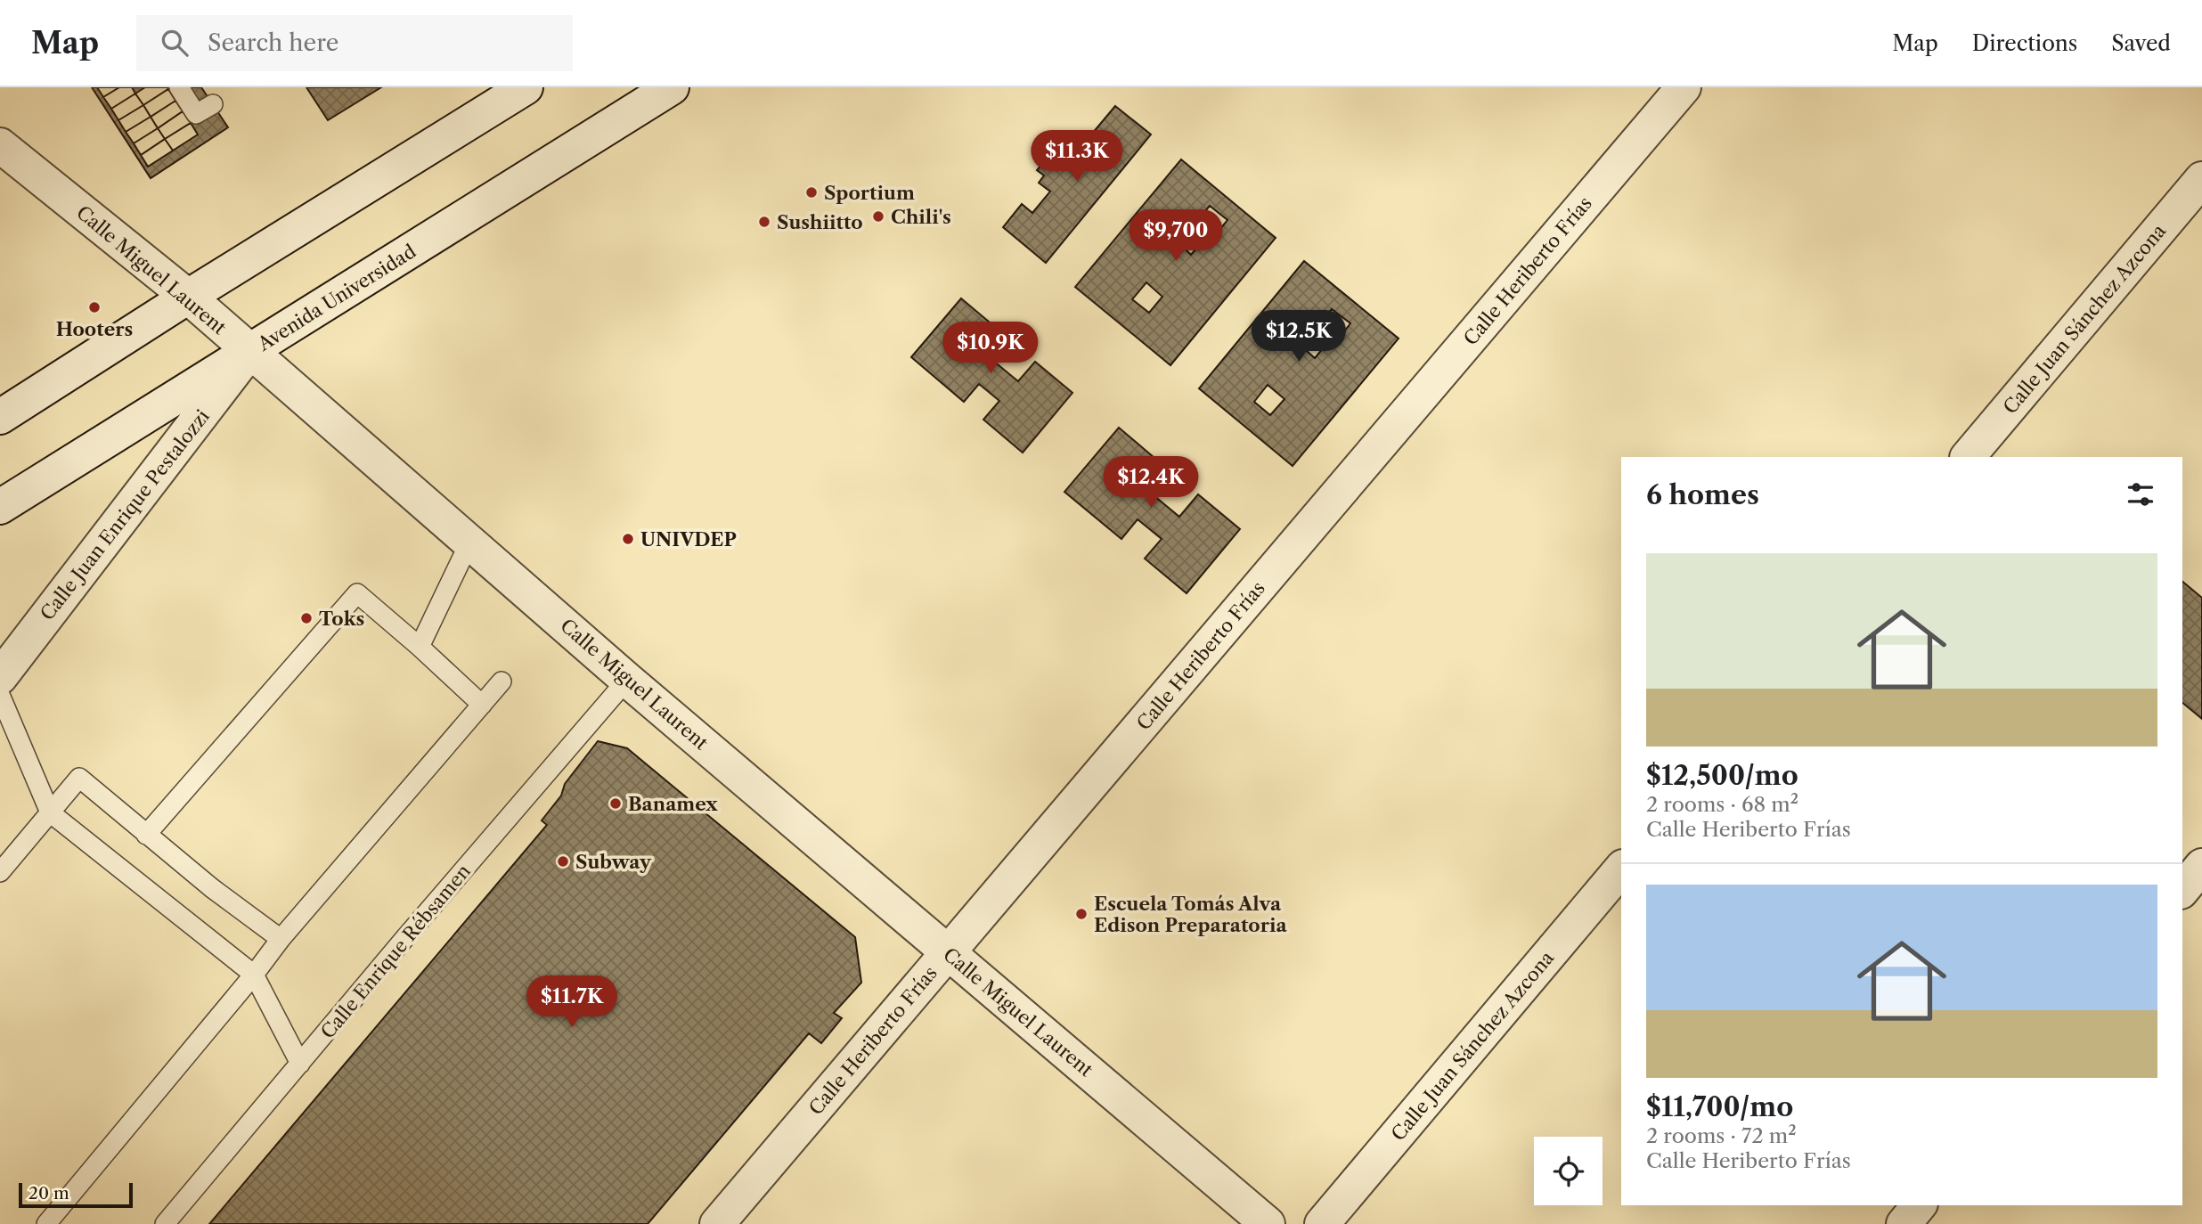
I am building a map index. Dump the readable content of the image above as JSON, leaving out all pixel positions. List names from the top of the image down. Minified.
{"streets":{"street":["Calle Miguel Laurent","Calle Heriberto Frías","Avenida Universidad","Calle Juan Sánchez Azcona","Calle Juan Enrique Pestalozzi"],"lane":["Calle Enrique Rébsamen"]},"crossings":[["Calle Miguel Laurent","Calle Heriberto Frías"],["Calle Miguel Laurent","Avenida Universidad"],["Calle Miguel Laurent","Calle Juan Enrique Pestalozzi"],["Calle Miguel Laurent","Calle Enrique Rébsamen"],["Avenida Universidad","Calle Juan Enrique Pestalozzi"]],"places":["Sportium","Chili's","Sushiitto","Hooters","UNIVDEP","Toks","Banamex","Subway","Escuela Tomás Alva Edison Preparatoria"],"scale_bar":"20 m","page":{"header":"Map","search":"Search here","nav":["Map","Directions","Saved"],"price":["$11.3K","$9,700","$12.5K","$10.9K","$12.4K","$11.7K"],"heading":"6 homes","list":[{"name":"$12,500/mo","note":"2 rooms · 68 m² · Calle Heriberto Frías"},{"name":"$11,700/mo","note":"2 rooms · 72 m² · Calle Heriberto Frías"}],"scale":"20 m"}}
